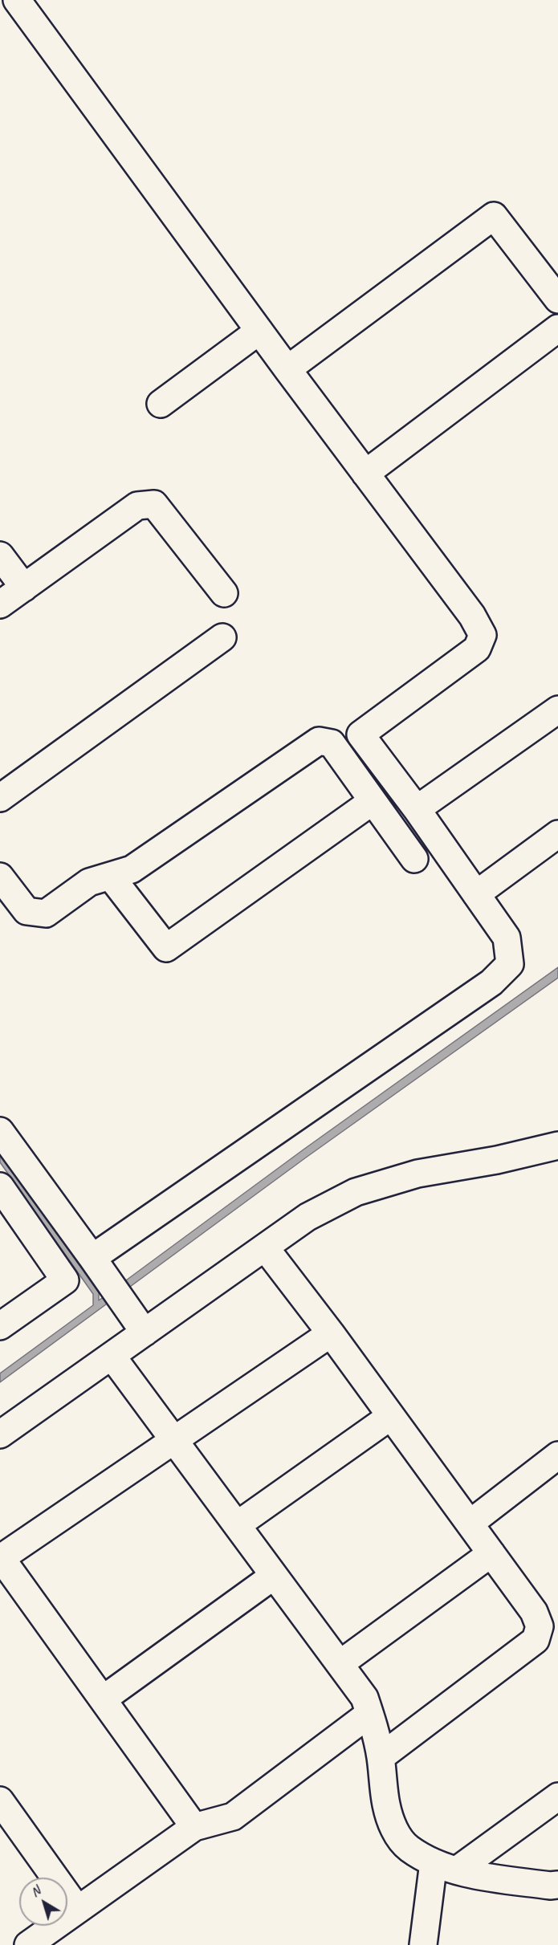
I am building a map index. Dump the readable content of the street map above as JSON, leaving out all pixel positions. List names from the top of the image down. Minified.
{"north":"top left"}
